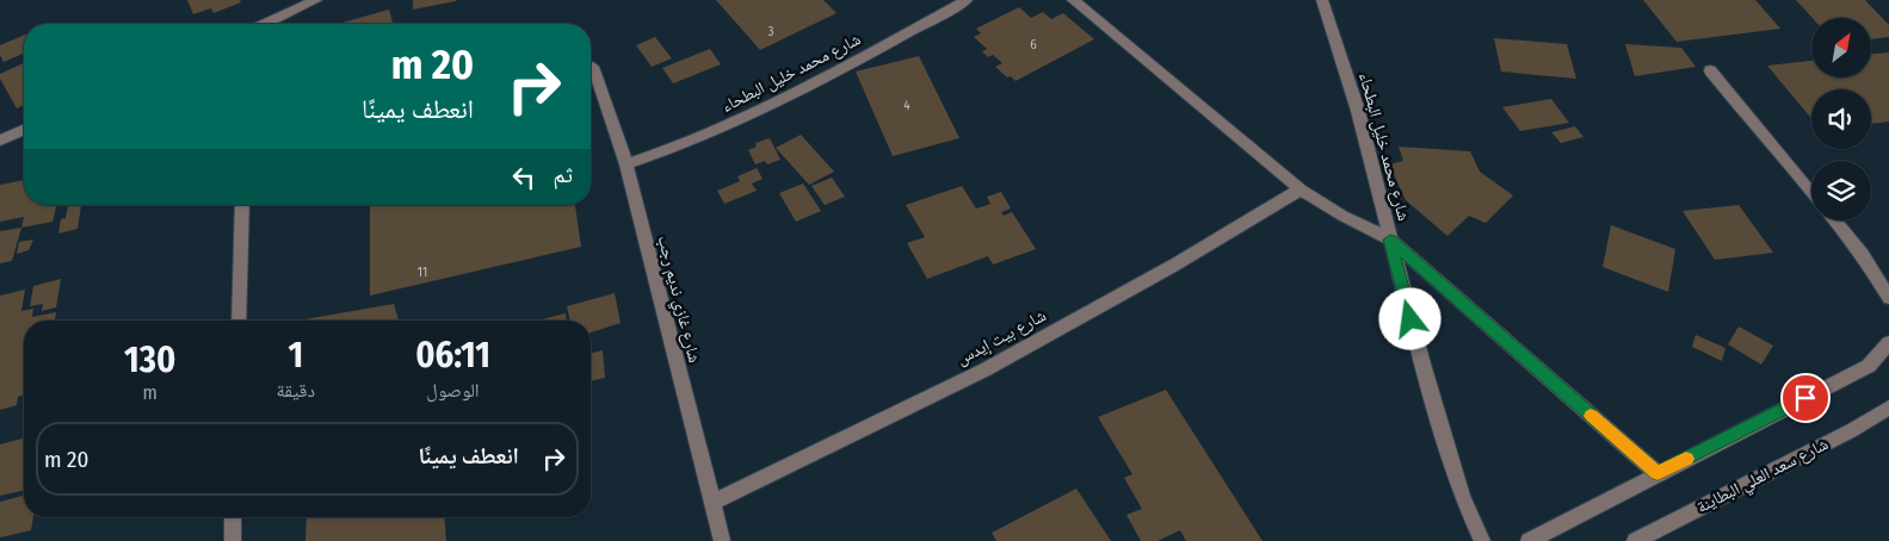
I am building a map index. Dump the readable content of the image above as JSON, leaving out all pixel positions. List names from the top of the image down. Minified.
{"streets":{"street":["شارع محمد خليل البطحاء","شارع غازي نديم رجب","شارع بيت إيدس","شارع سعد العلي البطاينة"]},"crossings":[["شارع محمد خليل البطحاء","شارع غازي نديم رجب"],["شارع غازي نديم رجب","شارع بيت إيدس"]],"house_numbers":["3","6","4","11"],"north":"top right","page":{"turn":["20 m","انعطف يمينًا"],"then":"ثم","eta":["06:11","الوصول","1","دقيقة","130","m"],"list":[{"name":"انعطف يمينًا","value":"20 m"}]}}
